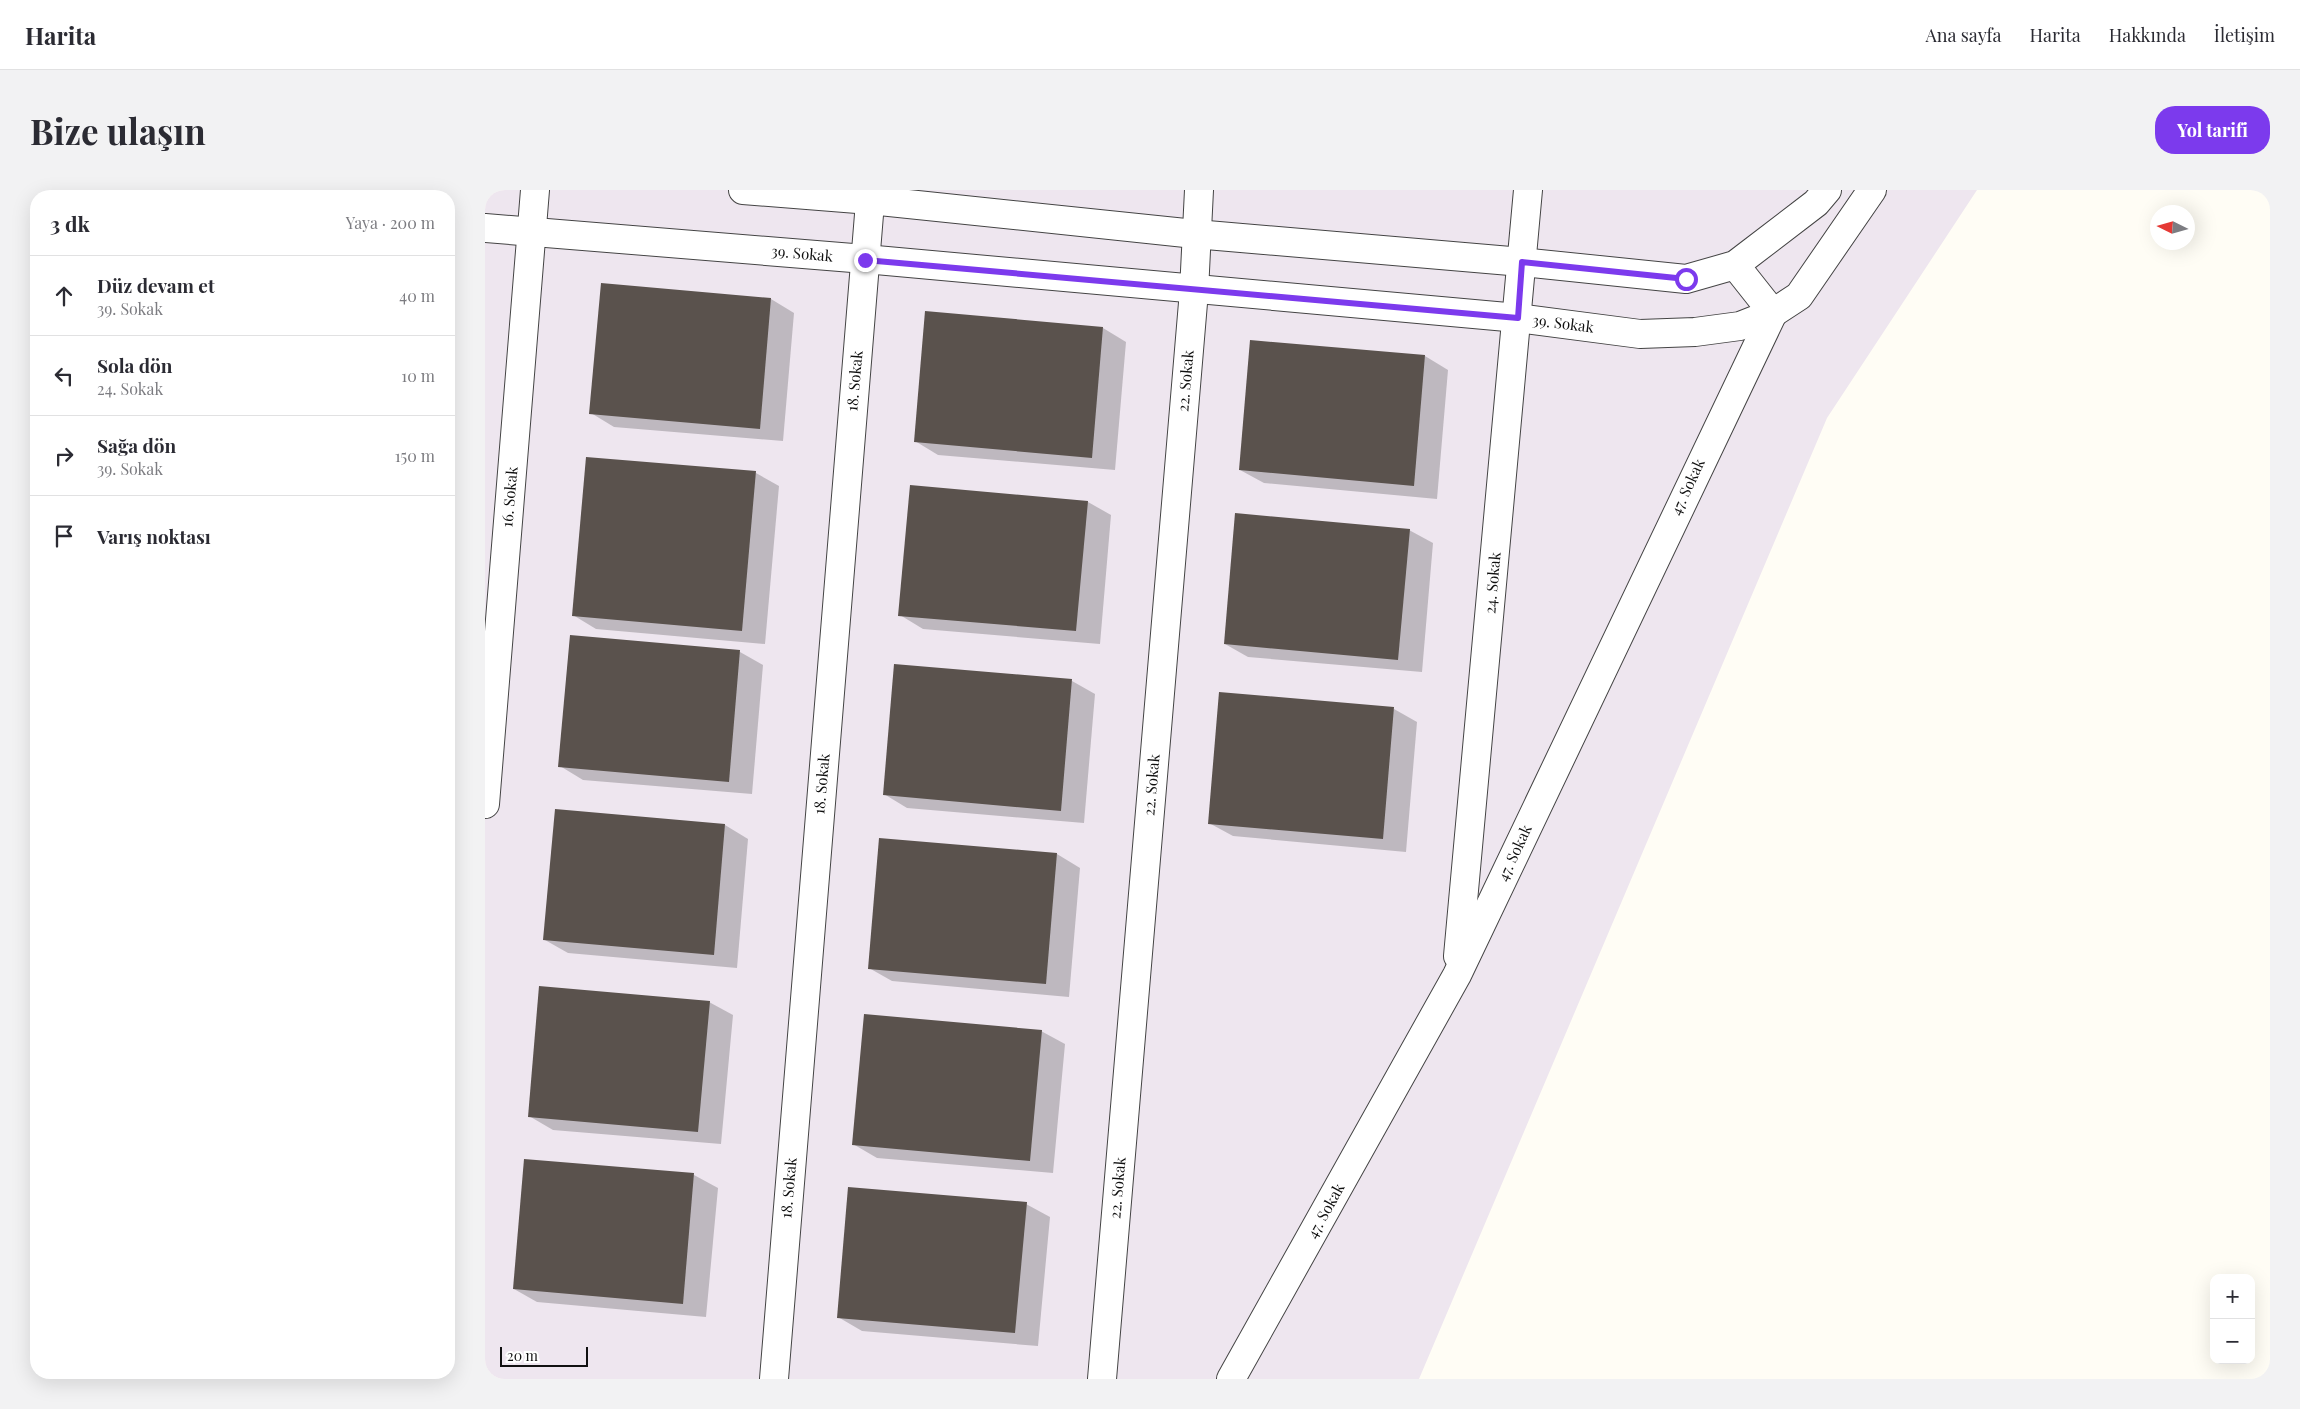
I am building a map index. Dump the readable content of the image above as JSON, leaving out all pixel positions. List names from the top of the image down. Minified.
{"streets":{"street":["39. Sokak","18. Sokak","22. Sokak","47. Sokak","16. Sokak","24. Sokak"]},"crossings":[["39. Sokak","18. Sokak"],["39. Sokak","22. Sokak"],["39. Sokak","47. Sokak"],["39. Sokak","16. Sokak"],["39. Sokak","24. Sokak"],["47. Sokak","24. Sokak"]],"scale_bar":"20 m","north":"left","page":{"header":"Harita","nav":["Ana sayfa","Harita","Hakkında","İletişim"],"buttons":"Yol tarifi","title":"Bize ulaşın","heading":["3 dk","Yaya · 200 m"],"list":[["Düz devam et","39. Sokak","40 m"],["Sola dön","24. Sokak","10 m"],["Sağa dön","39. Sokak","150 m"],"Varış noktası"],"map_buttons":["+","−"],"scale":"20 m"}}
